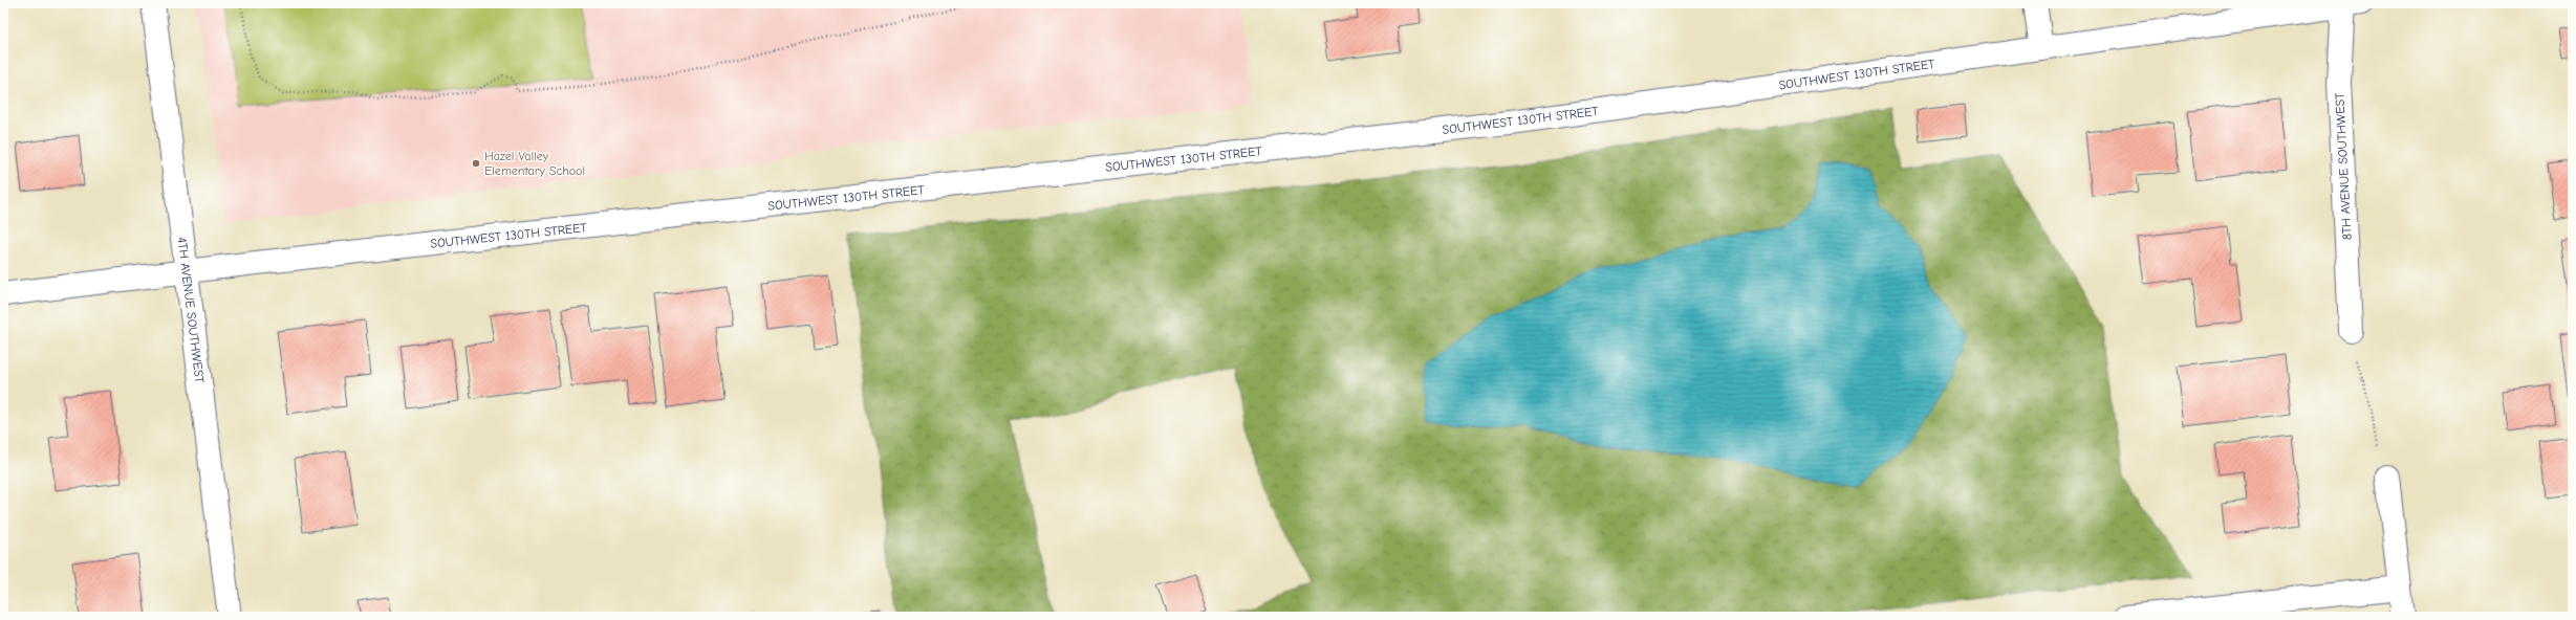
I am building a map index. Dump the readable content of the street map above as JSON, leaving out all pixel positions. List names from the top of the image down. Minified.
{"streets":{"street":["SOUTHWEST 130TH STREET","8TH AVENUE SOUTHWEST","4TH AVENUE SOUTHWEST"]},"crossings":[["SOUTHWEST 130TH STREET","8TH AVENUE SOUTHWEST"],["SOUTHWEST 130TH STREET","4TH AVENUE SOUTHWEST"]],"places":["Hazel Valley Elementary School"]}
